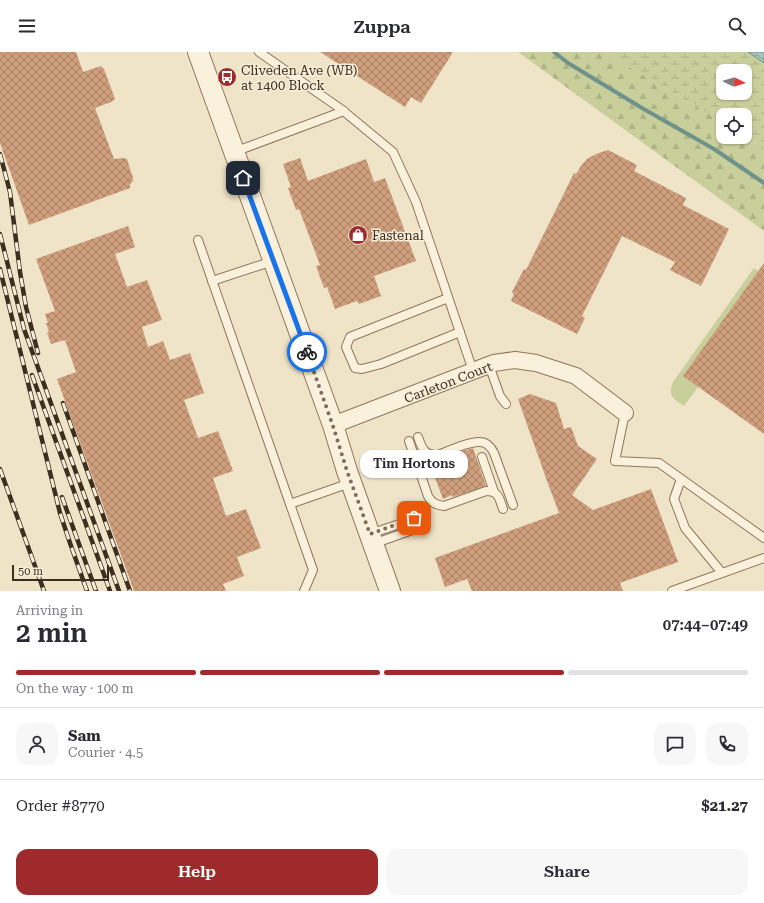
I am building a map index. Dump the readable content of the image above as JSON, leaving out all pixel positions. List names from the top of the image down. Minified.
{"streets":{"street":["Carleton Court"]},"places":{"bus stop":["Cliveden Ave (WB) at 1400 Block"],"shop":["Fastenal"],"other":["Tim Hortons"]},"scale_bar":"50 m","north":"right","page":{"header":"Zuppa","bubble":"Tim Hortons","scale":"50 m","heading":["2 min","Arriving in","07:44–07:49"],"panel":["Sam","Courier · 4.5","Order #8770","$21.27"],"bar":"On the way · 100 m","buttons":["Help","Share"]}}
